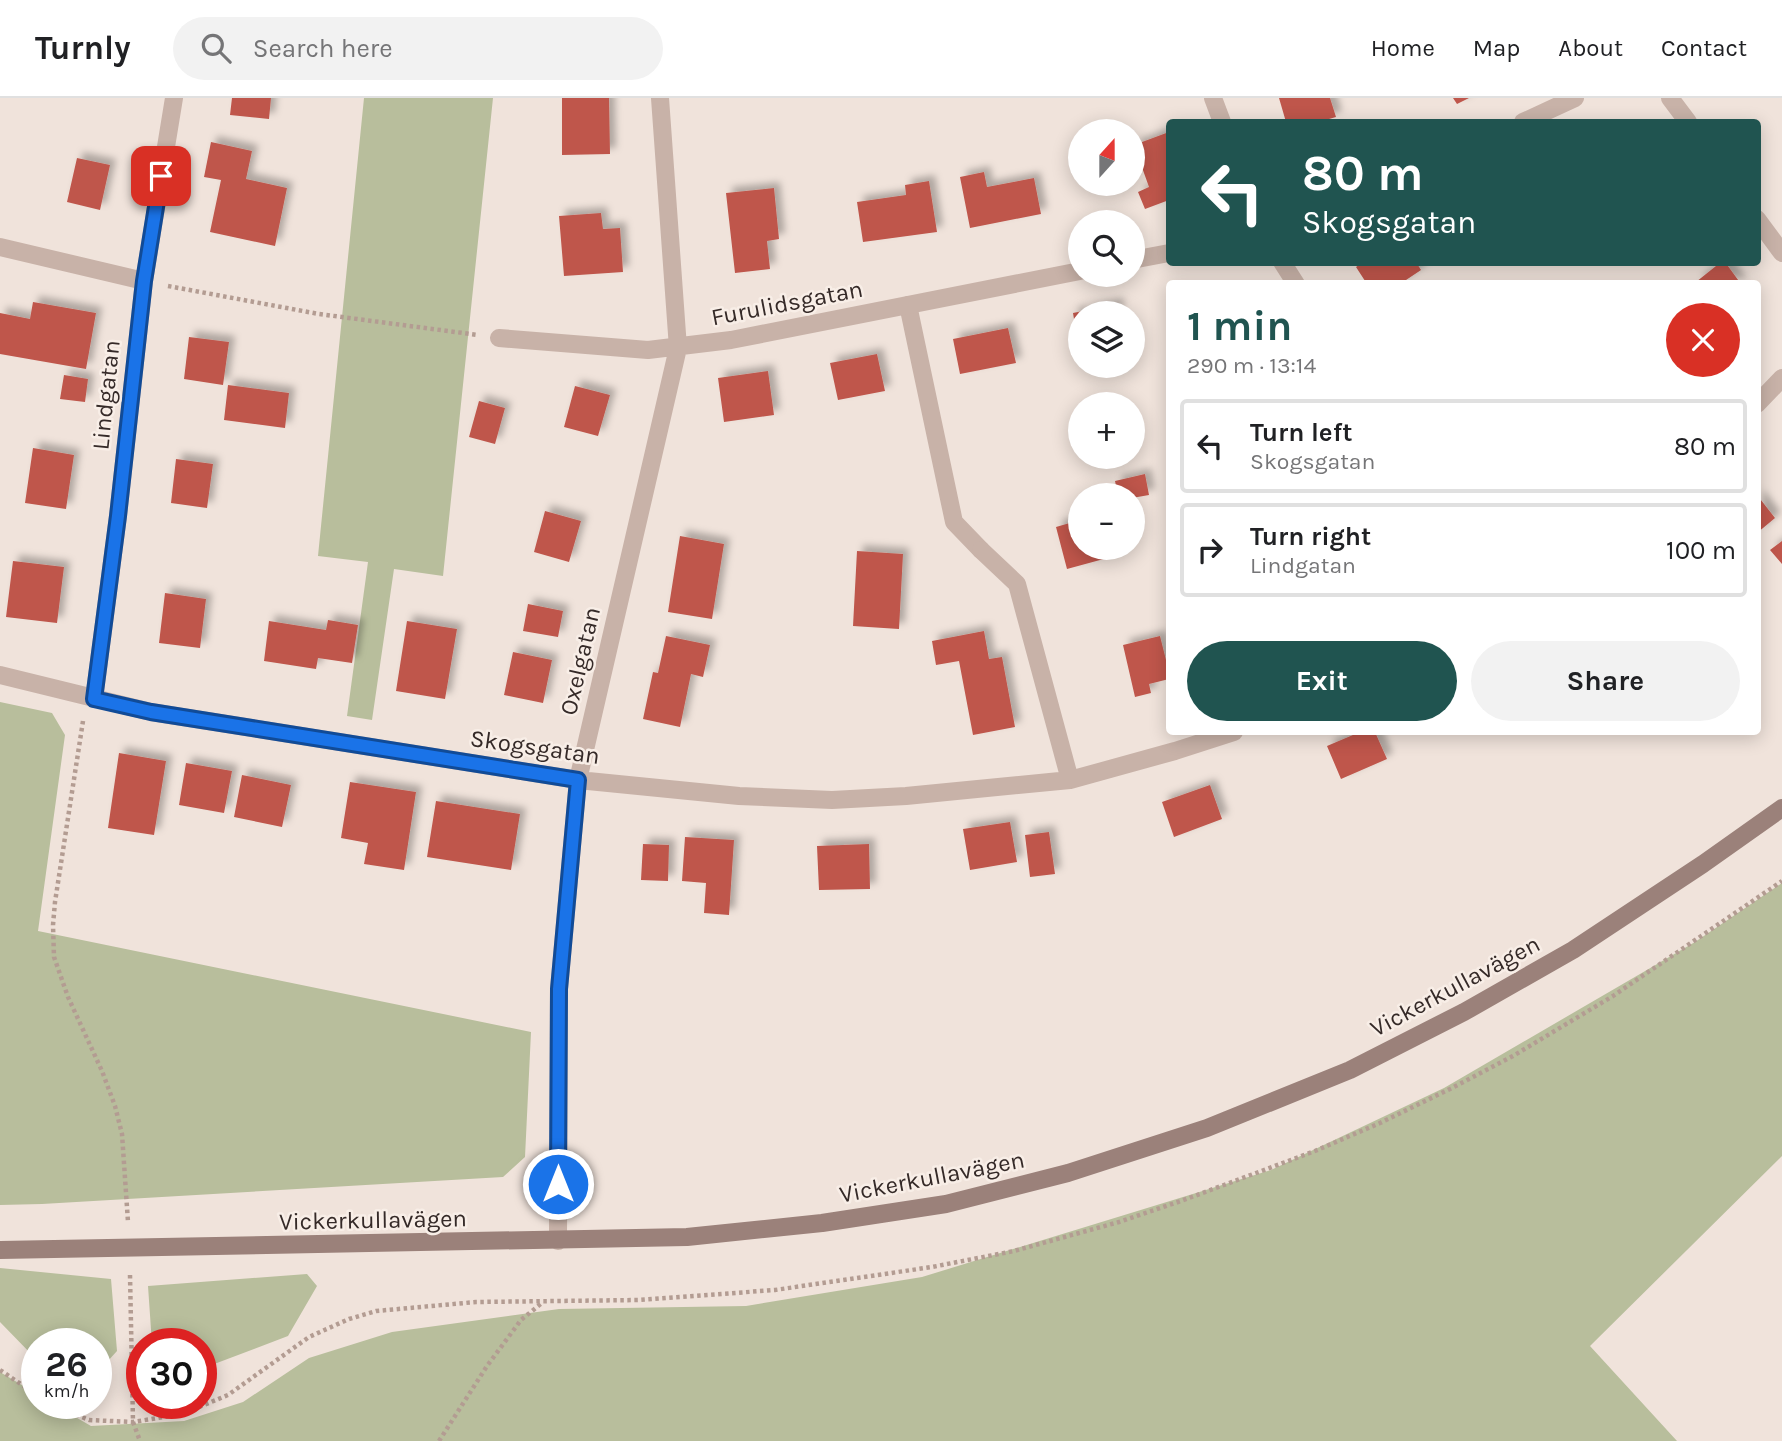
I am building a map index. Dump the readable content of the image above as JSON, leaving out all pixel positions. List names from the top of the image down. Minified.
{"streets":{"main road":["Vickerkullavägen"],"street":["Furulidsgatan","Lindgatan","Oxelgatan","Skogsgatan"]},"crossings":[["Furulidsgatan","Oxelgatan"],["Lindgatan","Skogsgatan"],["Oxelgatan","Skogsgatan"],["Oxelgatan","Vickerkullavägen"]],"north":"top","page":{"header":"Turnly","search":"Search here","nav":["Home","Map","About","Contact"],"map_buttons":["+","−"],"turn":["80 m","Skogsgatan"],"heading":["1 min","290 m · 13:14"],"list":[{"name":"Turn left","note":"Skogsgatan","value":"80 m"},{"name":"Turn right","note":"Lindgatan","value":"100 m"}],"buttons":["Exit","Share"],"speed":"26 km/h","limit":"30"}}
